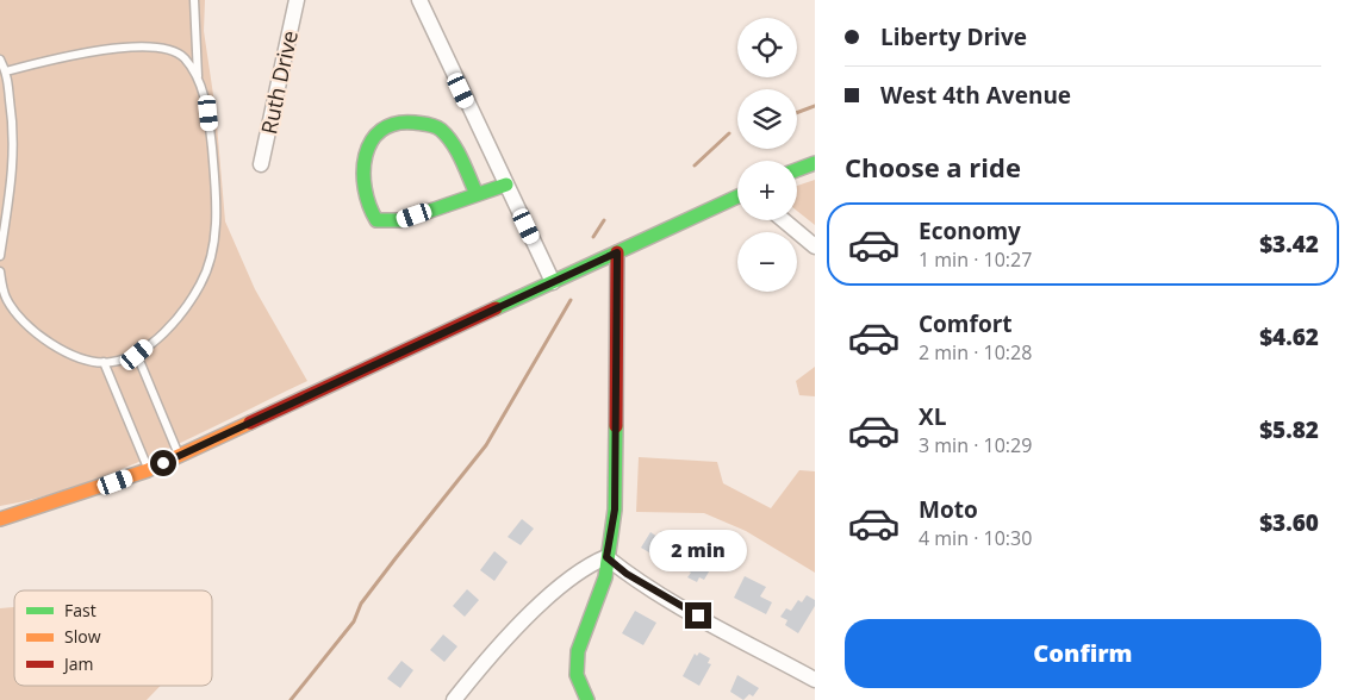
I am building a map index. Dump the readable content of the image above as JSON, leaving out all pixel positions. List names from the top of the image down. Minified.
{"streets":{"street":["Ruth Drive"]},"legend":["Fast","Slow","Jam"],"page":{"banner":["Liberty Drive","West 4th Avenue"],"map_buttons":["+","−"],"heading":"Choose a ride","list":[{"name":"Economy","note":"1 min · 10:27","value":"$3.42"},{"name":"Comfort","note":"2 min · 10:28","value":"$4.62"},{"name":"XL","note":"3 min · 10:29","value":"$5.82"},{"name":"Moto","note":"4 min · 10:30","value":"$3.60"}],"bubble":"2 min","buttons":"Confirm"}}
